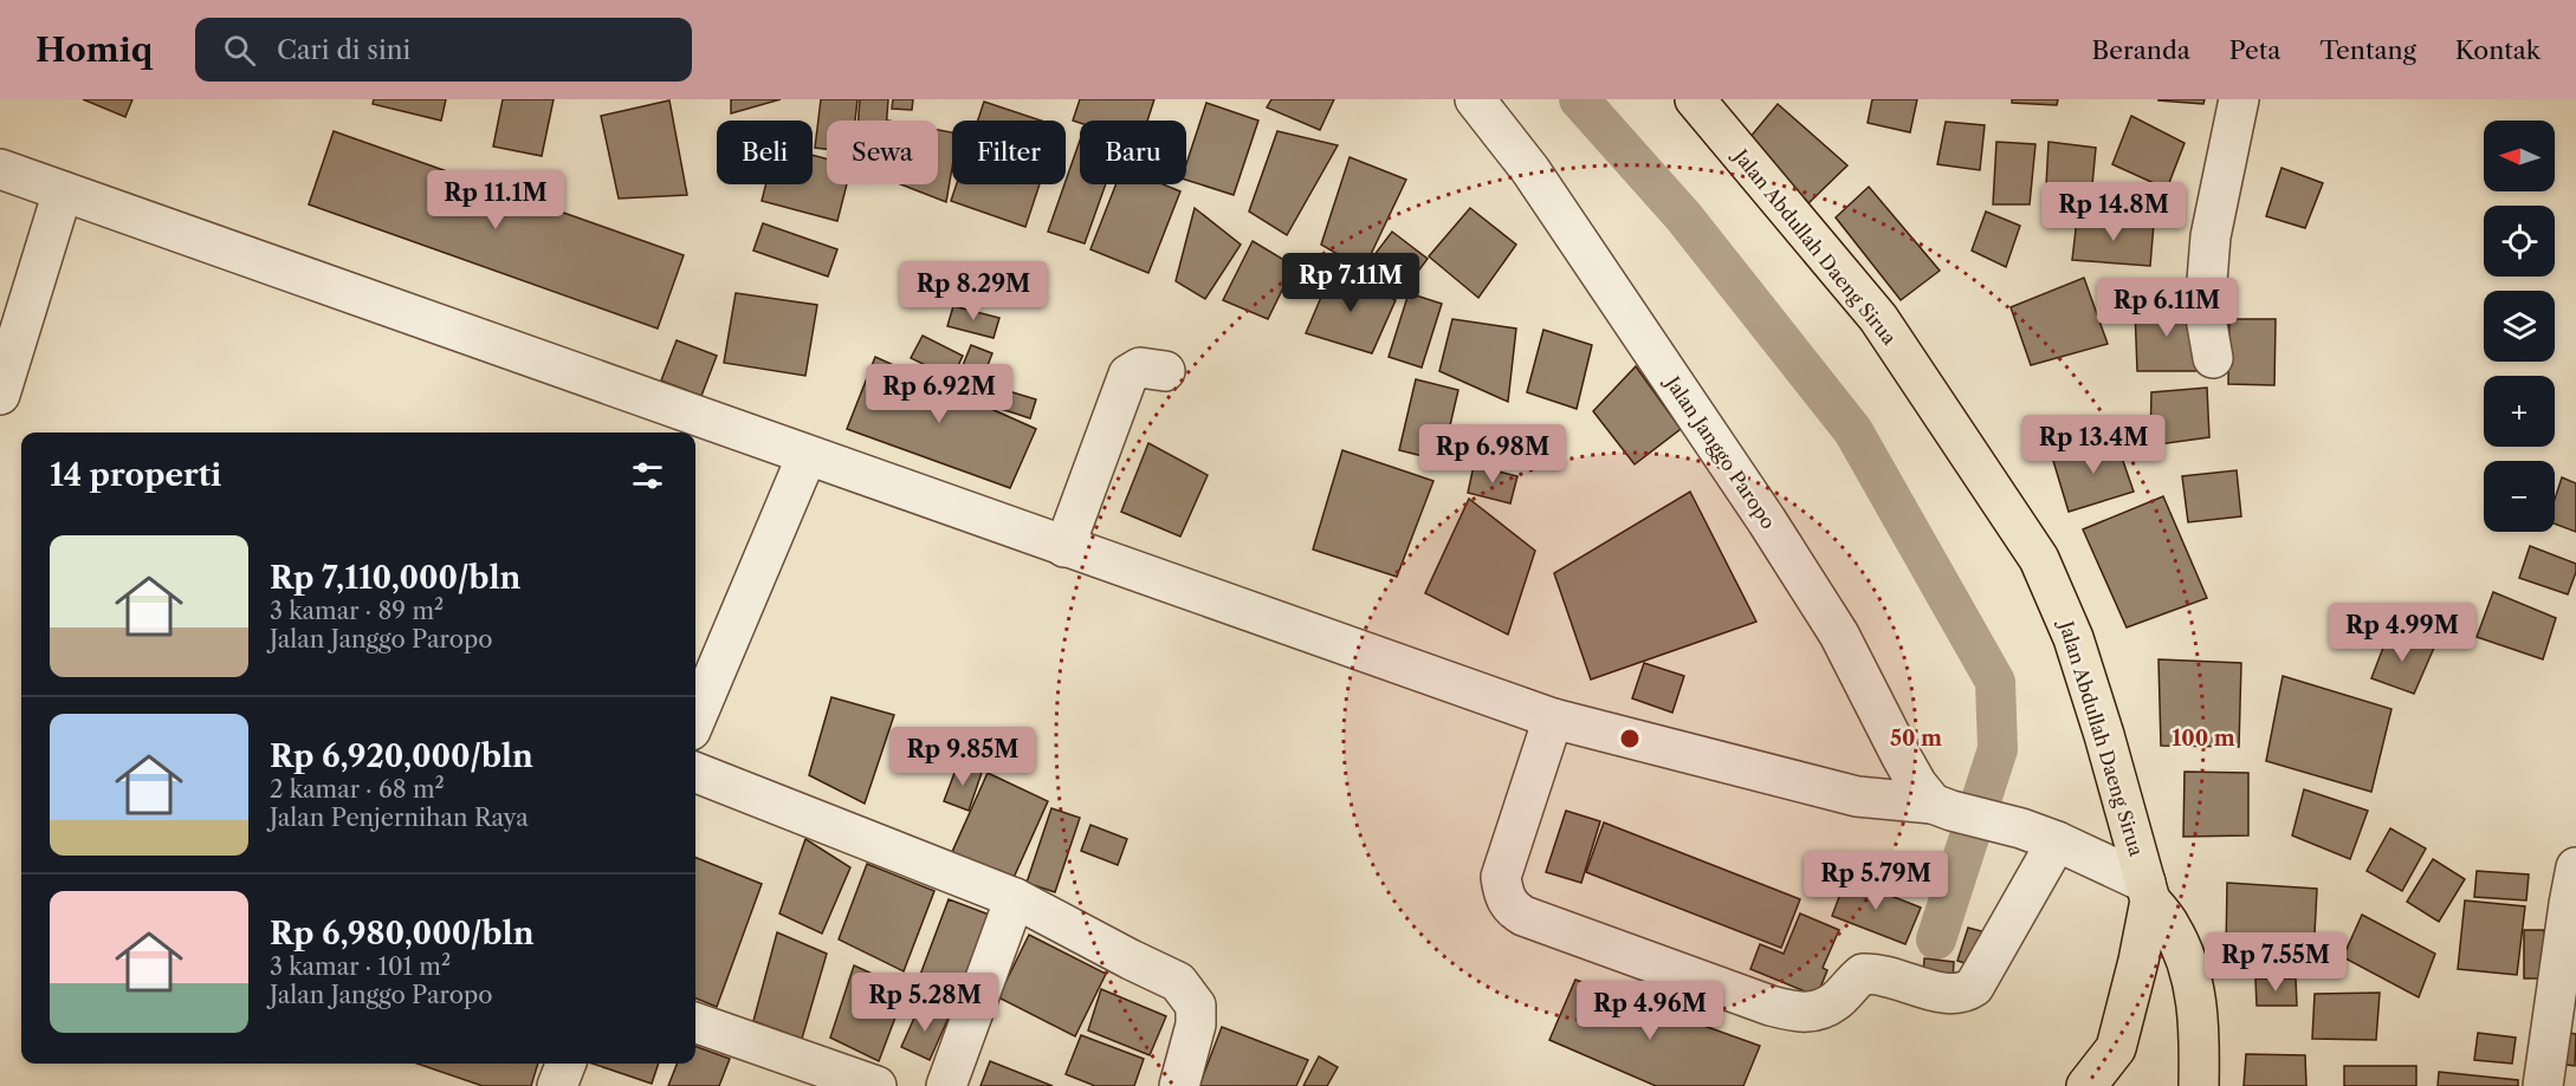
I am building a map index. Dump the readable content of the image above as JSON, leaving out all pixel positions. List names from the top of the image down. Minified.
{"streets":{"main road":["Jalan Abdullah Daeng Sirua"],"street":["Jalan Janggo Paropo"]},"north":"left","page":{"header":"Homiq","search":"Cari di sini","nav":["Beranda","Peta","Tentang","Kontak"],"map_buttons":["+","−"],"chip":["Beli","Sewa","Filter","Baru"],"price":["Rp 11.1M","Rp 14.8M","Rp 7.11M","Rp 8.29M","Rp 6.11M","Rp 6.92M","Rp 13.4M","Rp 6.98M","Rp 4.99M","Rp 9.85M","Rp 5.79M","Rp 7.55M","Rp 5.28M","Rp 4.96M"],"heading":"14 properti","list":[{"name":"Rp 7,110,000/bln","note":"3 kamar · 89 m² · Jalan Janggo Paropo"},{"name":"Rp 6,920,000/bln","note":"2 kamar · 68 m² · Jalan Penjernihan Raya"},{"name":"Rp 6,980,000/bln","note":"3 kamar · 101 m² · Jalan Janggo Paropo"}]},"rings":["50 m","100 m"]}
